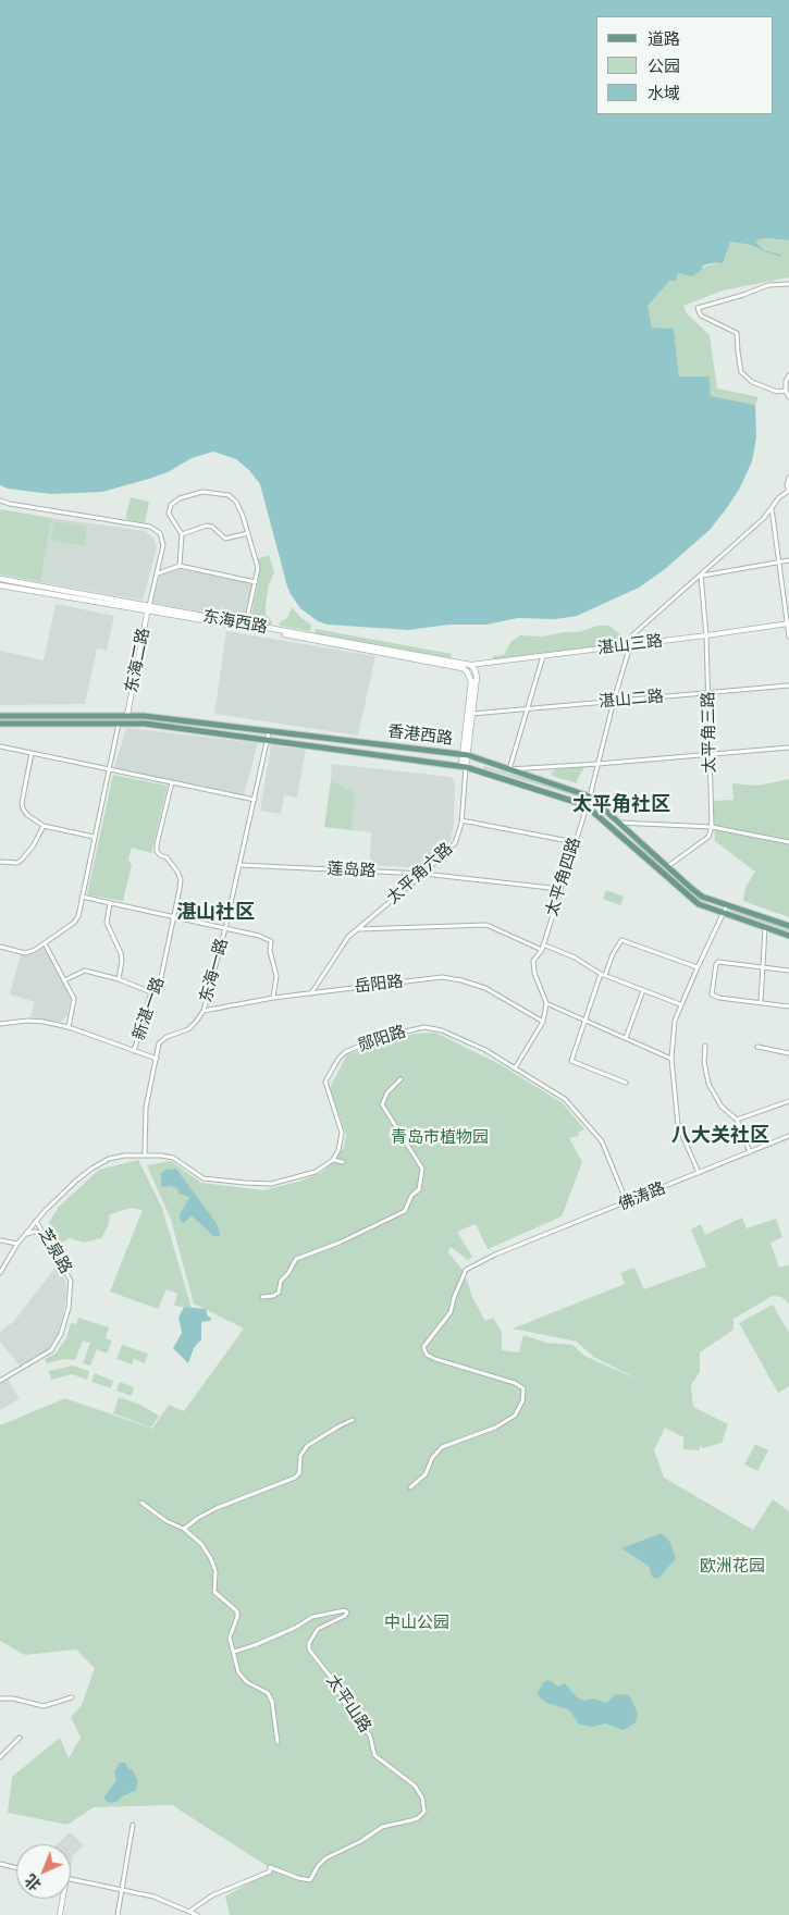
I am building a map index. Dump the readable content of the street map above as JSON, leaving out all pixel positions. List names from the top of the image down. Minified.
{"streets":{"main road":["东海西路","香港西路"],"street":["湛山三路","东海二路","湛山二路","太平角三路","莲岛路","太平角六路","太平角四路","东海一路","岳阳路","新湛一路","郧阳路","佛涛路","芝泉路","太平山路"]},"crossings":[["东海西路","湛山三路"],["东海西路","东海二路"],["东海西路","香港西路"],["湛山三路","太平角三路"],["湛山三路","太平角四路"],["东海二路","香港西路"],["湛山二路","太平角三路"],["湛山二路","太平角四路"],["香港西路","太平角六路"],["香港西路","太平角四路"],["香港西路","东海一路"],["莲岛路","太平角六路"],["莲岛路","太平角四路"],["莲岛路","东海一路"],["太平角六路","岳阳路"],["东海一路","岳阳路"],["东海一路","芝泉路"],["郧阳路","佛涛路"]],"districts":["太平角社区","湛山社区","八大关社区"],"parks":["青岛市植物园","欧洲花园","中山公园"],"legend":["道路","公园","水域"],"north":"bottom left"}
